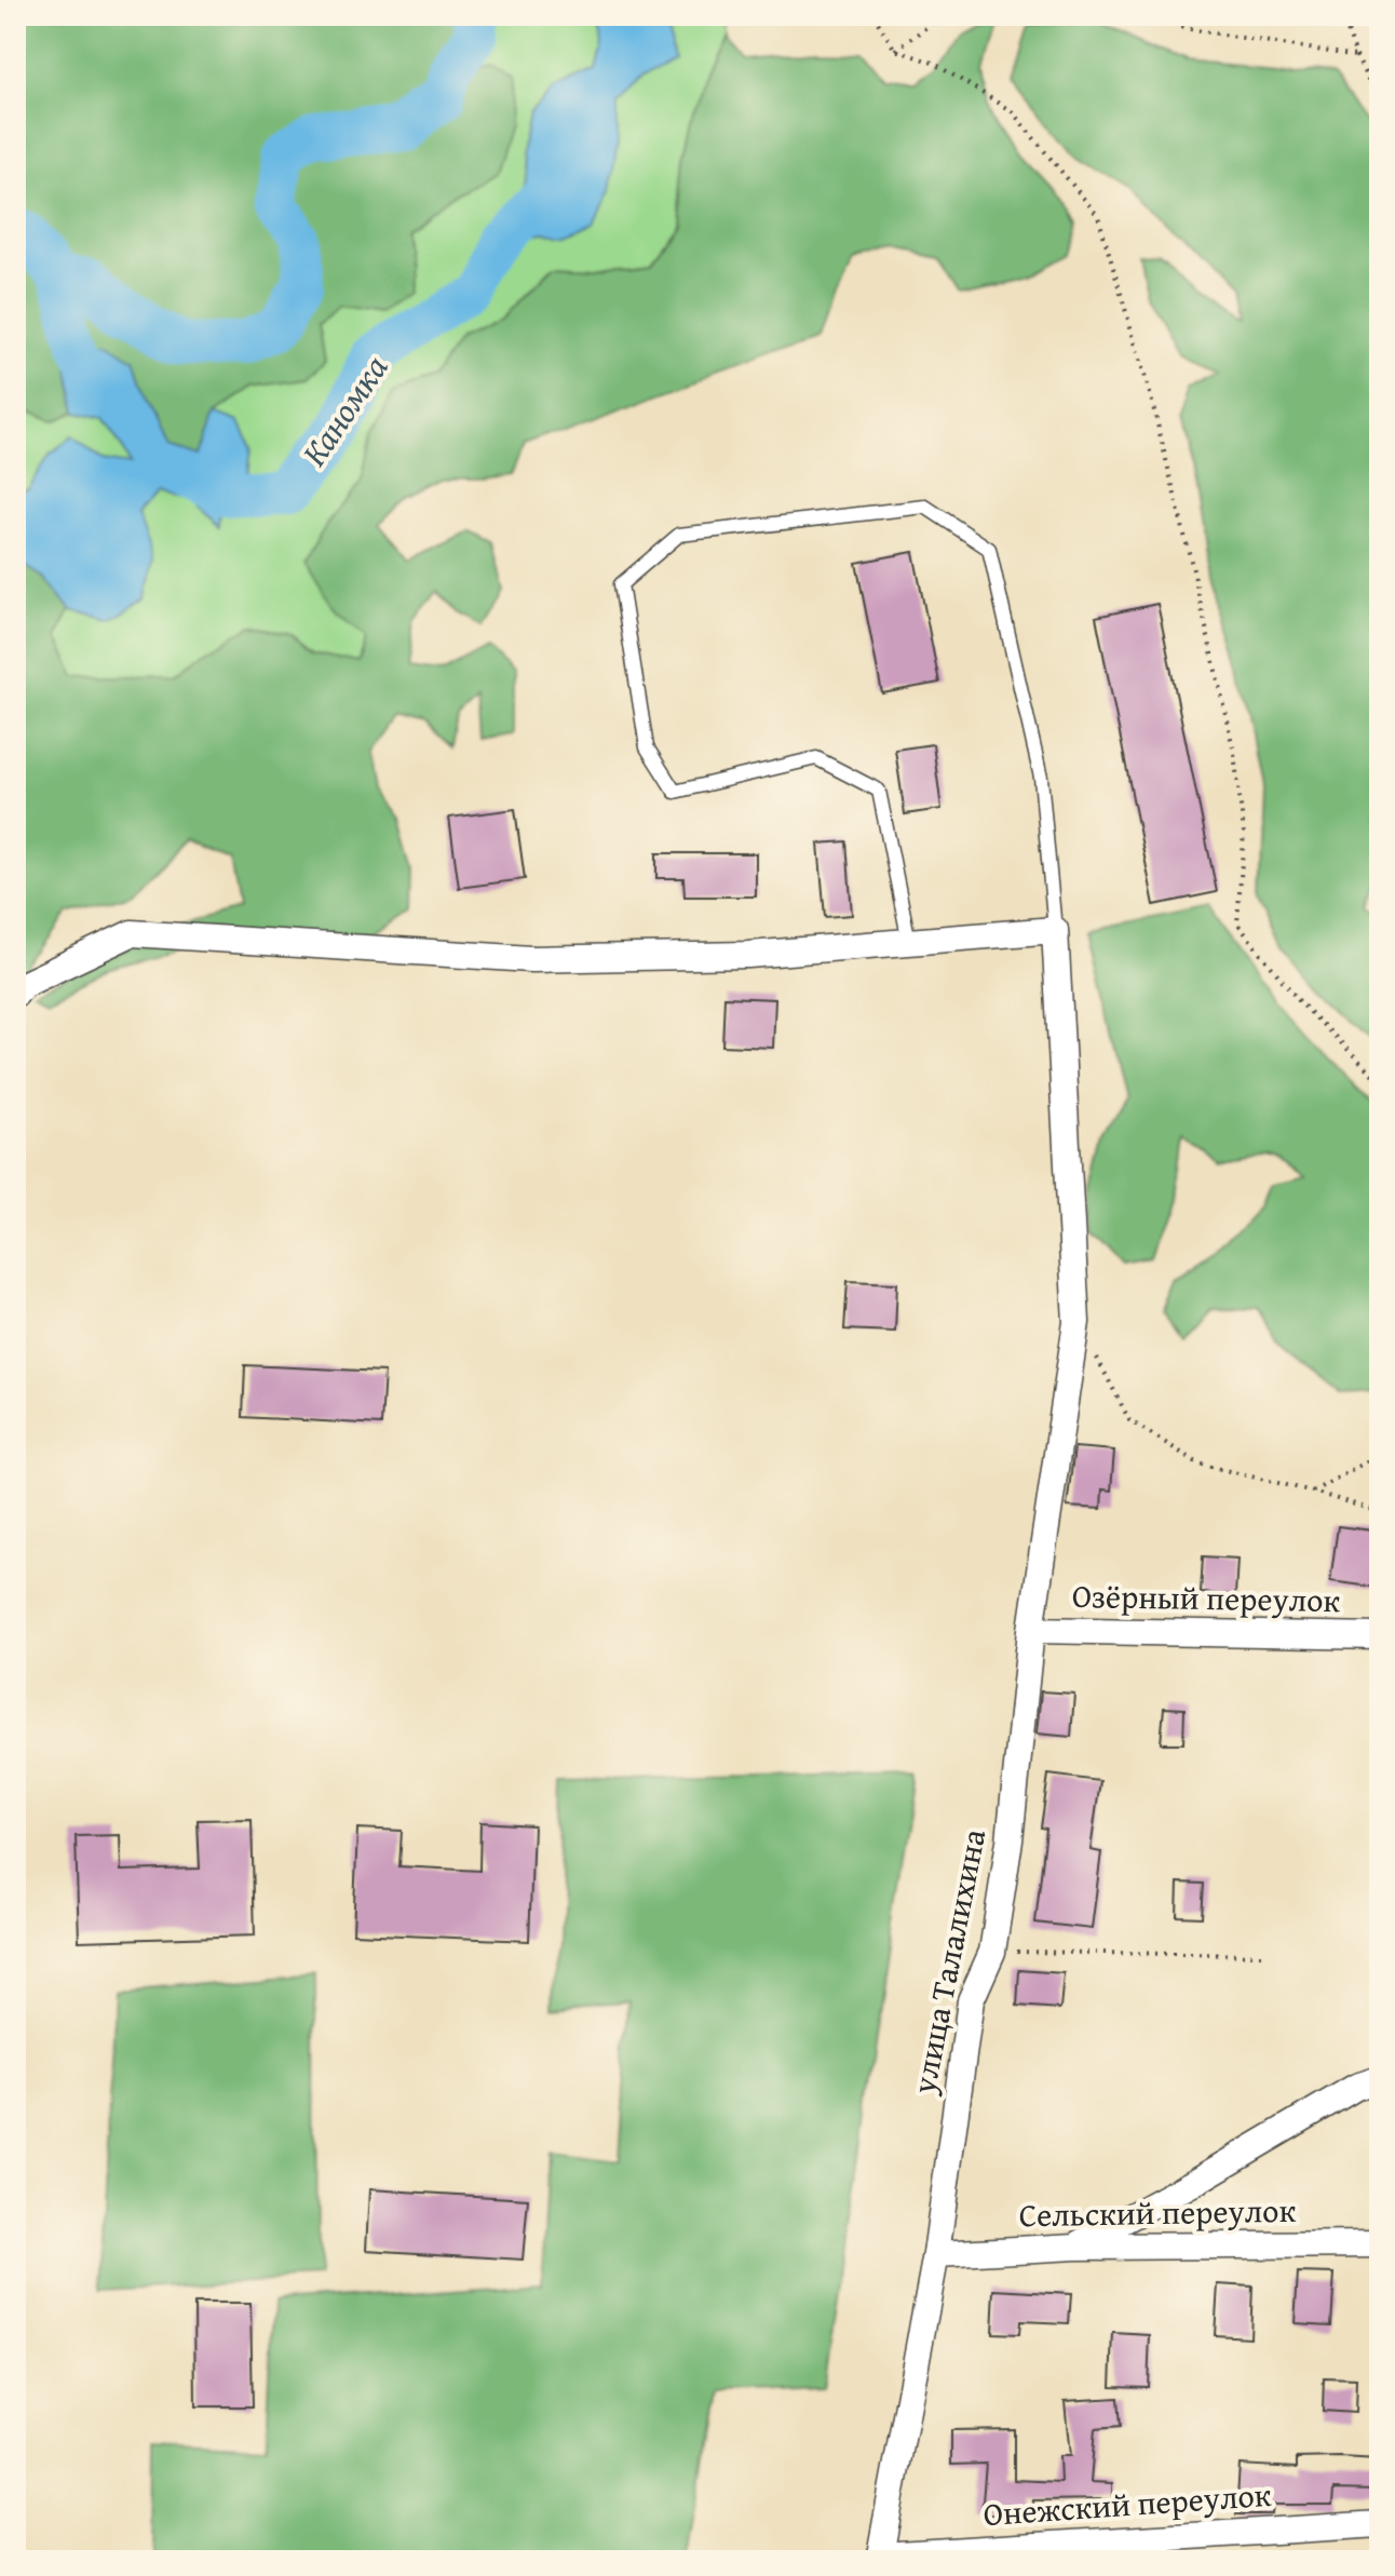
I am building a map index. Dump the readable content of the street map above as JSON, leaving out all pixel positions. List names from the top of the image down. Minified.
{"streets":{"street":["Озёрный переулок","улица Талалихина","Сельский переулок","Онежский переулок"]},"crossings":[["Озёрный переулок","улица Талалихина"],["улица Талалихина","Сельский переулок"],["улица Талалихина","Онежский переулок"]],"water":["Каномка"]}
